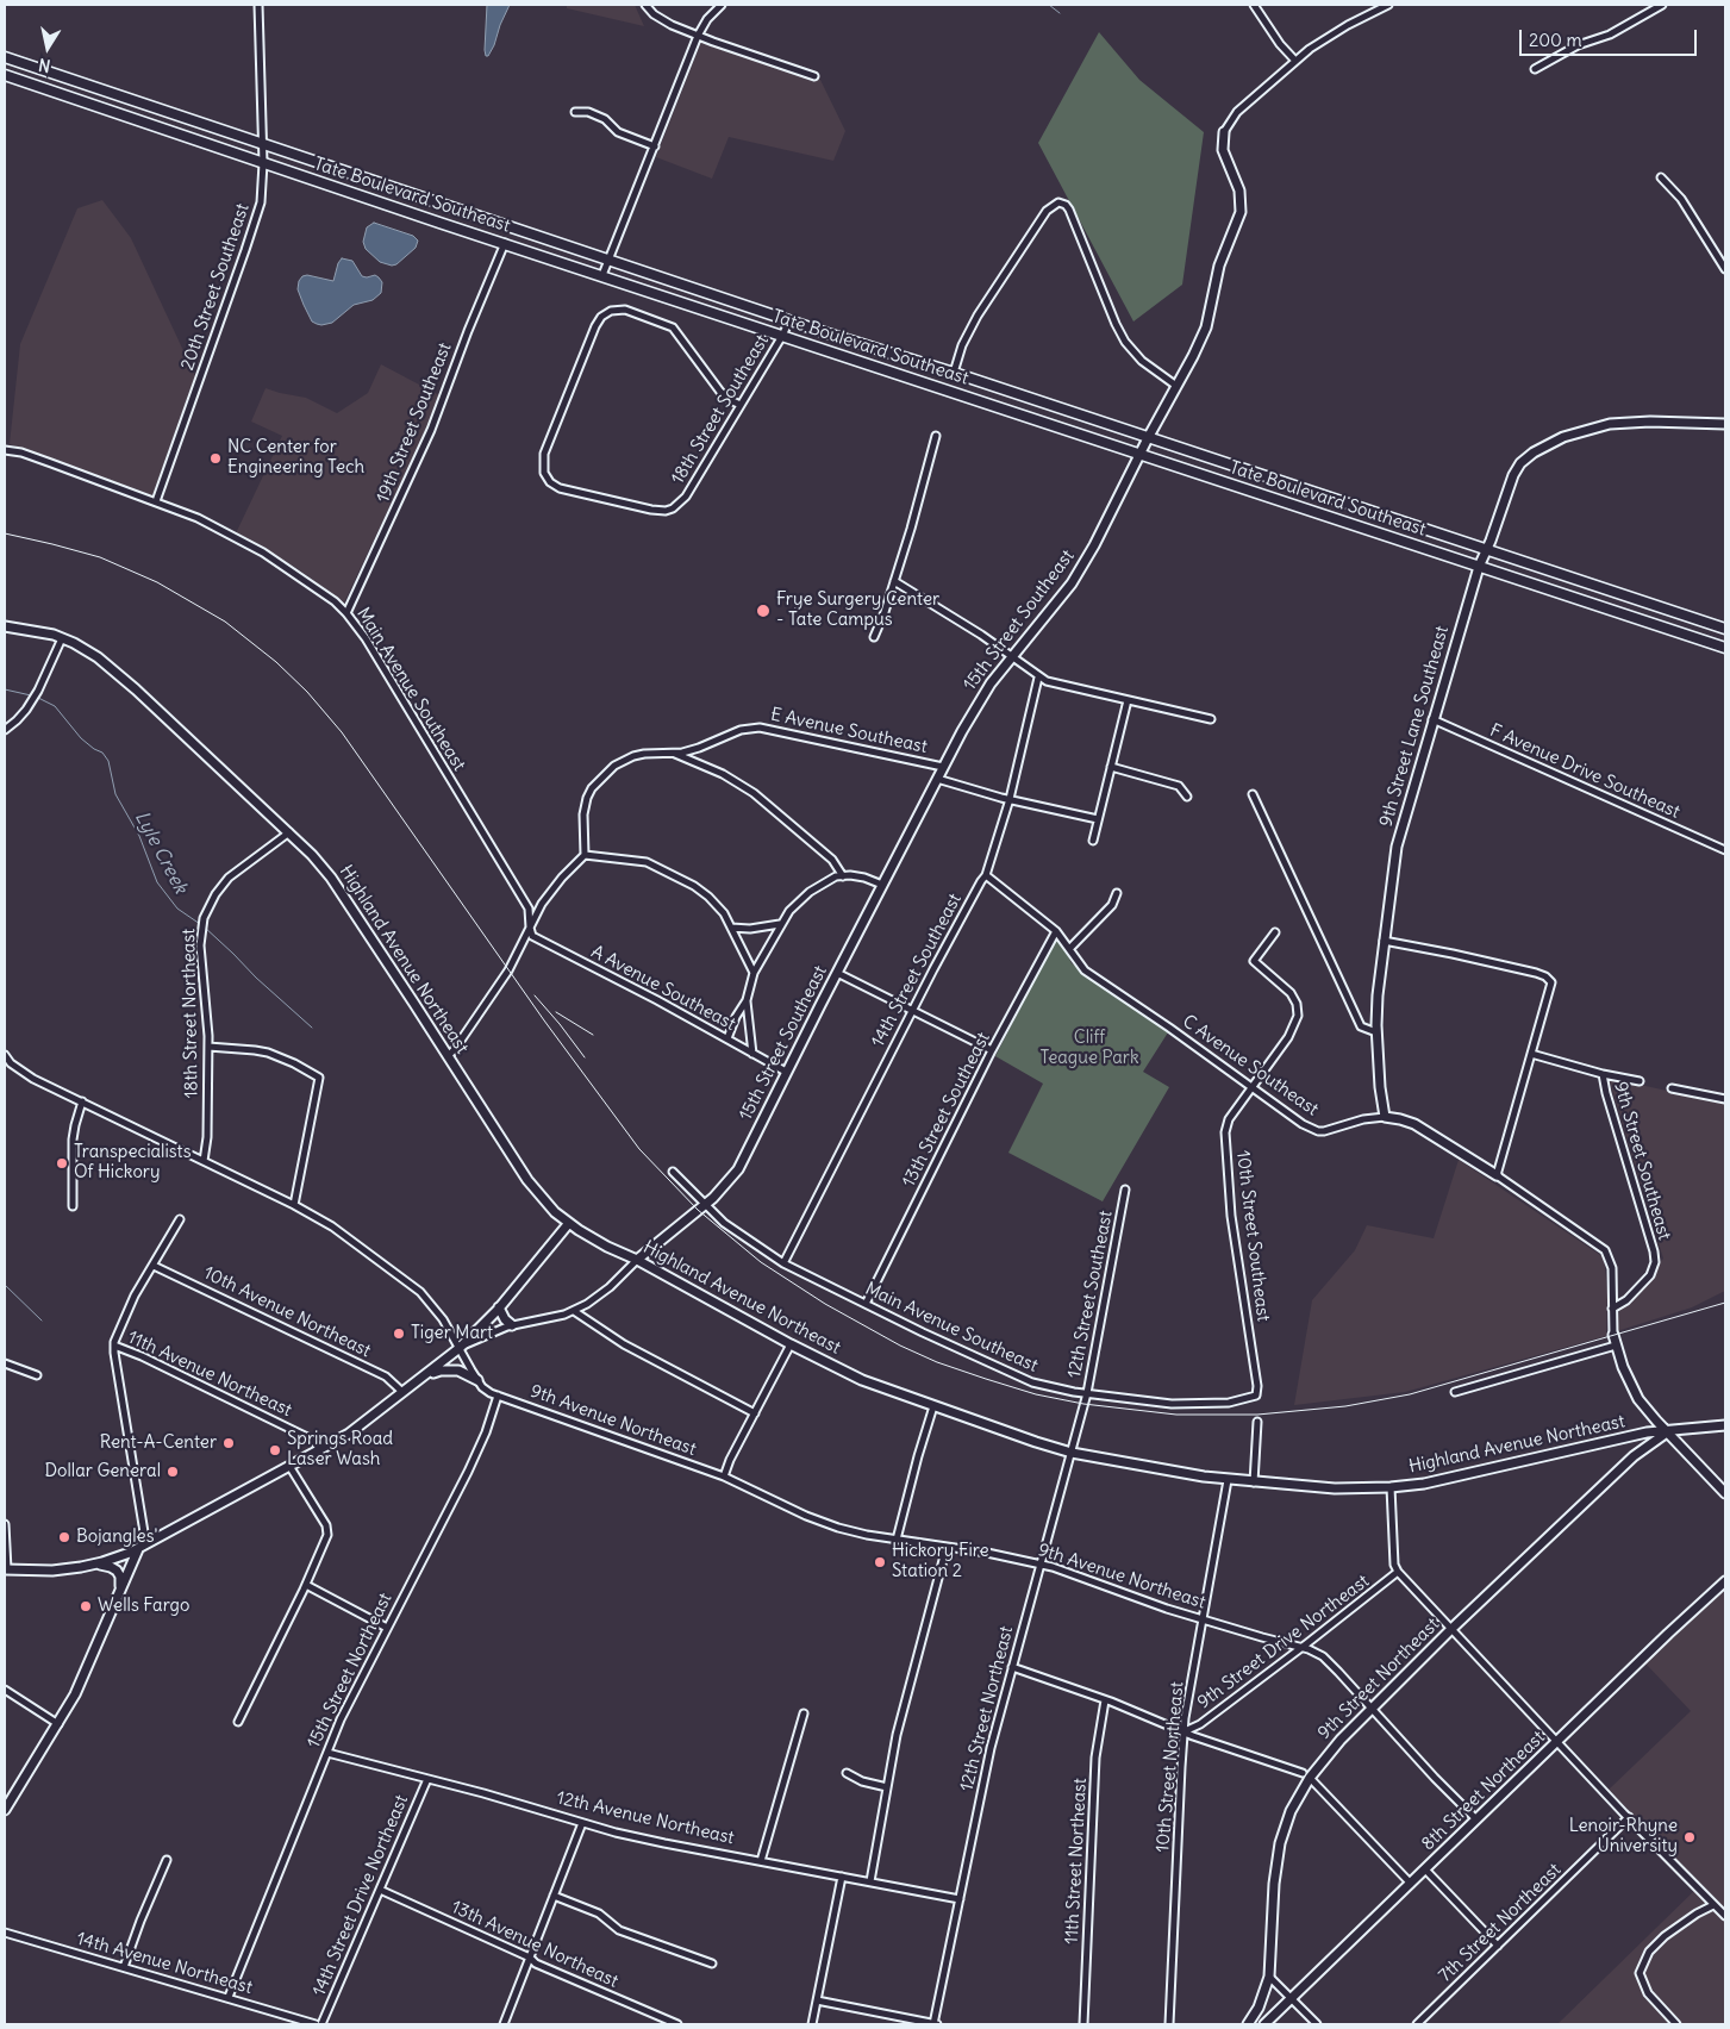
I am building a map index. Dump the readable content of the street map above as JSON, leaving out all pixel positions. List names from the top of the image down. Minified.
{"streets":{"main road":["Tate Boulevard Southeast","15th Street Southeast","9th Street Lane Southeast","Highland Avenue Northeast","C Avenue Southeast","9th Street Northeast","8th Street Northeast"],"street":["20th Street Southeast","18th Street Southeast","19th Street Southeast","Main Avenue Southeast","E Avenue Southeast","F Avenue Drive Southeast","14th Street Southeast","A Avenue Southeast","18th Street Northeast","13th Street Southeast","9th Street Southeast","10th Street Southeast","12th Street Southeast","10th Avenue Northeast","11th Avenue Northeast","9th Avenue Northeast","9th Street Drive Northeast","15th Street Northeast","12th Street Northeast","10th Street Northeast","12th Avenue Northeast","11th Street Northeast","14th Street Drive Northeast","7th Street Northeast","13th Avenue Northeast","14th Avenue Northeast"]},"crossings":[["Tate Boulevard Southeast","20th Street Southeast"],["Tate Boulevard Southeast","18th Street Southeast"],["Tate Boulevard Southeast","19th Street Southeast"],["Tate Boulevard Southeast","15th Street Southeast"],["Tate Boulevard Southeast","9th Street Lane Southeast"],["20th Street Southeast","Main Avenue Southeast"],["19th Street Southeast","Main Avenue Southeast"],["15th Street Southeast","Main Avenue Southeast"],["15th Street Southeast","E Avenue Southeast"],["15th Street Southeast","A Avenue Southeast"],["Main Avenue Southeast","14th Street Southeast"],["Main Avenue Southeast","A Avenue Southeast"],["Main Avenue Southeast","13th Street Southeast"],["Main Avenue Southeast","10th Street Southeast"],["Main Avenue Southeast","12th Street Southeast"],["9th Street Lane Southeast","F Avenue Drive Southeast"],["9th Street Lane Southeast","C Avenue Southeast"],["E Avenue Southeast","14th Street Southeast"],["Highland Avenue Northeast","18th Street Northeast"],["Highland Avenue Northeast","9th Street Northeast"],["Highland Avenue Northeast","12th Street Northeast"],["Highland Avenue Northeast","10th Street Northeast"],["14th Street Southeast","C Avenue Southeast"],["18th Street Northeast","9th Avenue Northeast"],["C Avenue Southeast","13th Street Southeast"],["C Avenue Southeast","9th Street Southeast"],["C Avenue Southeast","10th Street Southeast"],["12th Street Southeast","12th Street Northeast"],["9th Avenue Northeast","9th Street Drive Northeast"],["9th Avenue Northeast","15th Street Northeast"],["9th Avenue Northeast","9th Street Northeast"],["9th Avenue Northeast","12th Street Northeast"],["9th Avenue Northeast","10th Street Northeast"],["9th Avenue Northeast","8th Street Northeast"],["9th Street Drive Northeast","10th Street Northeast"],["15th Street Northeast","12th Avenue Northeast"],["15th Street Northeast","14th Avenue Northeast"],["12th Street Northeast","12th Avenue Northeast"],["12th Avenue Northeast","14th Street Drive Northeast"],["14th Street Drive Northeast","13th Avenue Northeast"]],"water":["Lyle Creek"],"parks":["Cliff Teague Park"],"places":["NC Center for Engineering Tech","Frye Surgery Center - Tate Campus","Transpecialists Of Hickory","Tiger Mart","Rent-A-Center","Springs Road Laser Wash","Dollar General","Bojangles'","Hickory Fire Station 2","Wells Fargo","Lenoir-Rhyne University"],"scale_bar":"200 m","north":"bottom"}
